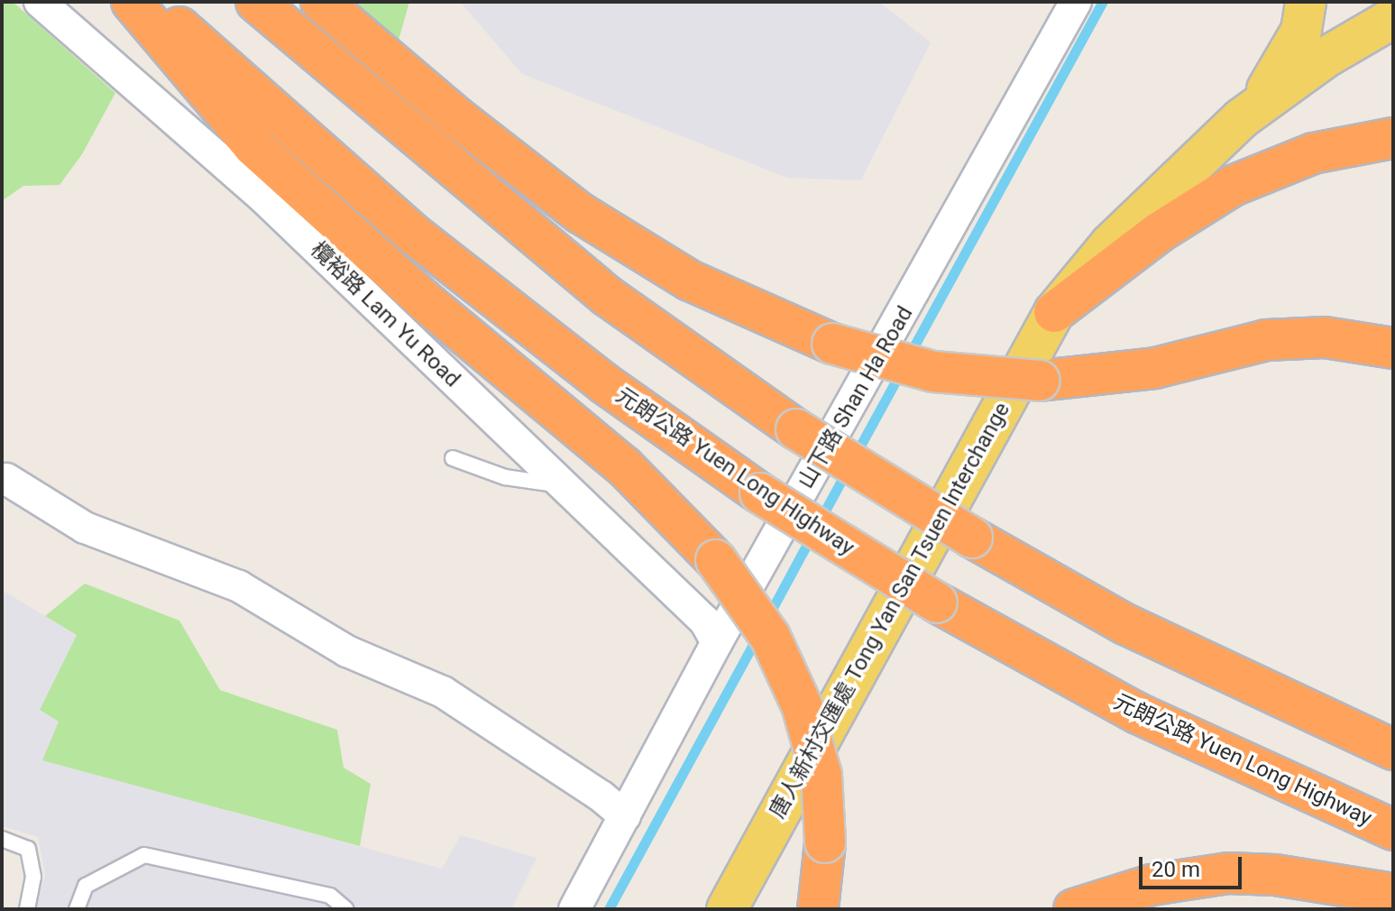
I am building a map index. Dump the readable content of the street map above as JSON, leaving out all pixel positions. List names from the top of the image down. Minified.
{"streets":{"highway":["元朗公路 Yuen Long Highway"],"main road":["唐人新村交匯處 Tong Yan San Tsuen Interchange"],"street":["欖裕路 Lam Yu Road","山下路 Shan Ha Road"]},"crossings":[["欖裕路 Lam Yu Road","山下路 Shan Ha Road"]],"scale_bar":"20 m"}
